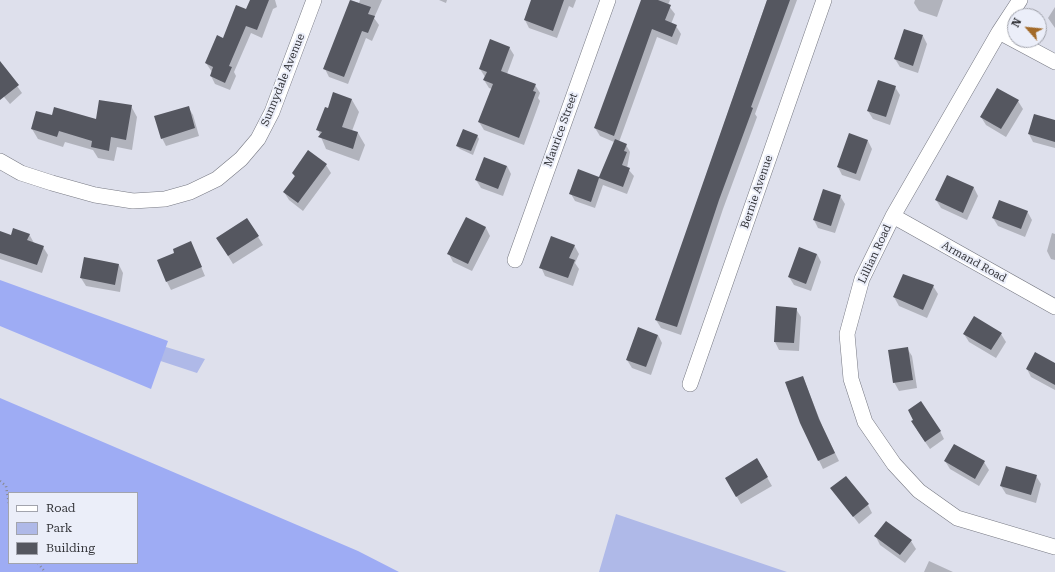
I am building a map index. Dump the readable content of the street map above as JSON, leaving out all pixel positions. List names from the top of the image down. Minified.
{"streets":{"street":["Sunnydale Avenue","Maurice Street","Bernie Avenue","Lillian Road","Armand Road"]},"crossings":[["Lillian Road","Armand Road"]],"legend":["Road","Park","Building"],"north":"top left"}
